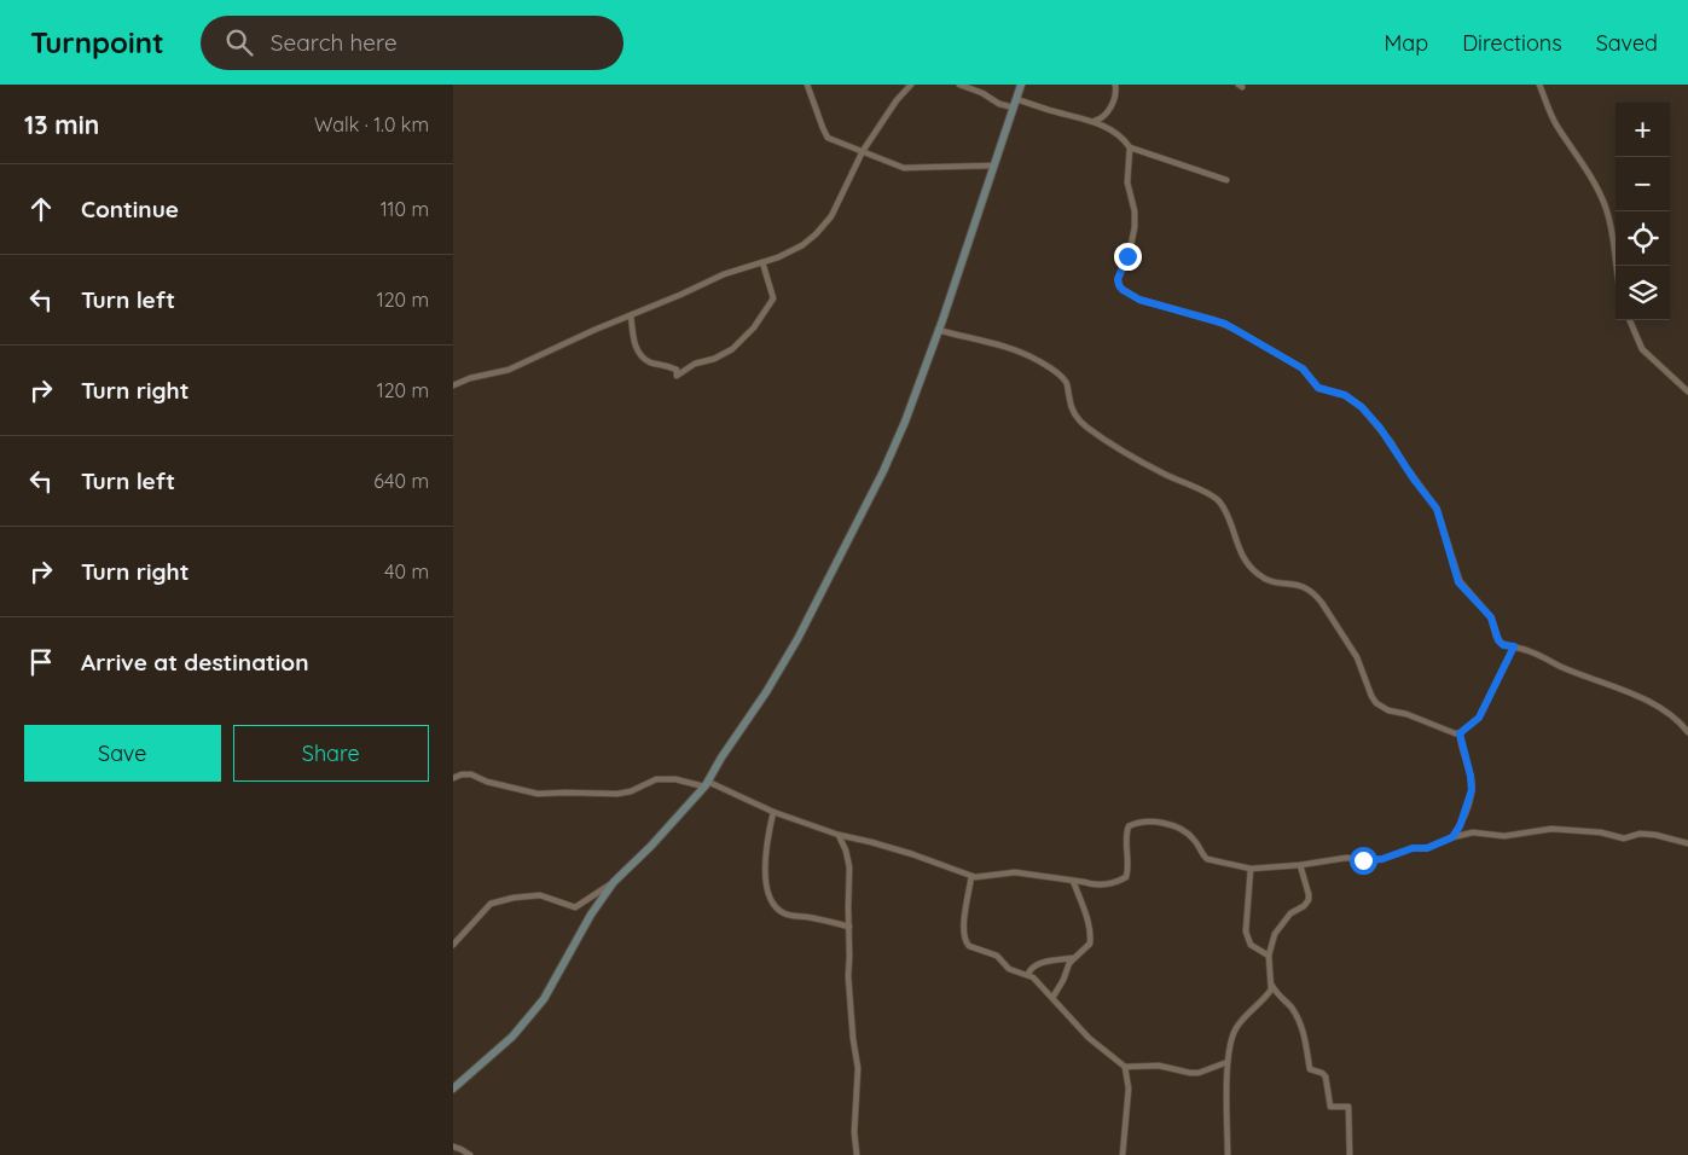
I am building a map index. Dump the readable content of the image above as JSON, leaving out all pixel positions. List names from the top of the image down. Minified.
{"page":{"header":"Turnpoint","search":"Search here","nav":["Map","Directions","Saved"],"heading":["13 min","Walk · 1.0 km"],"map_buttons":["+","−"],"list":[["Continue","110 m"],["Turn left","120 m"],["Turn right","120 m"],["Turn left","640 m"],["Turn right","40 m"],"Arrive at destination"],"buttons":["Save","Share"]}}
